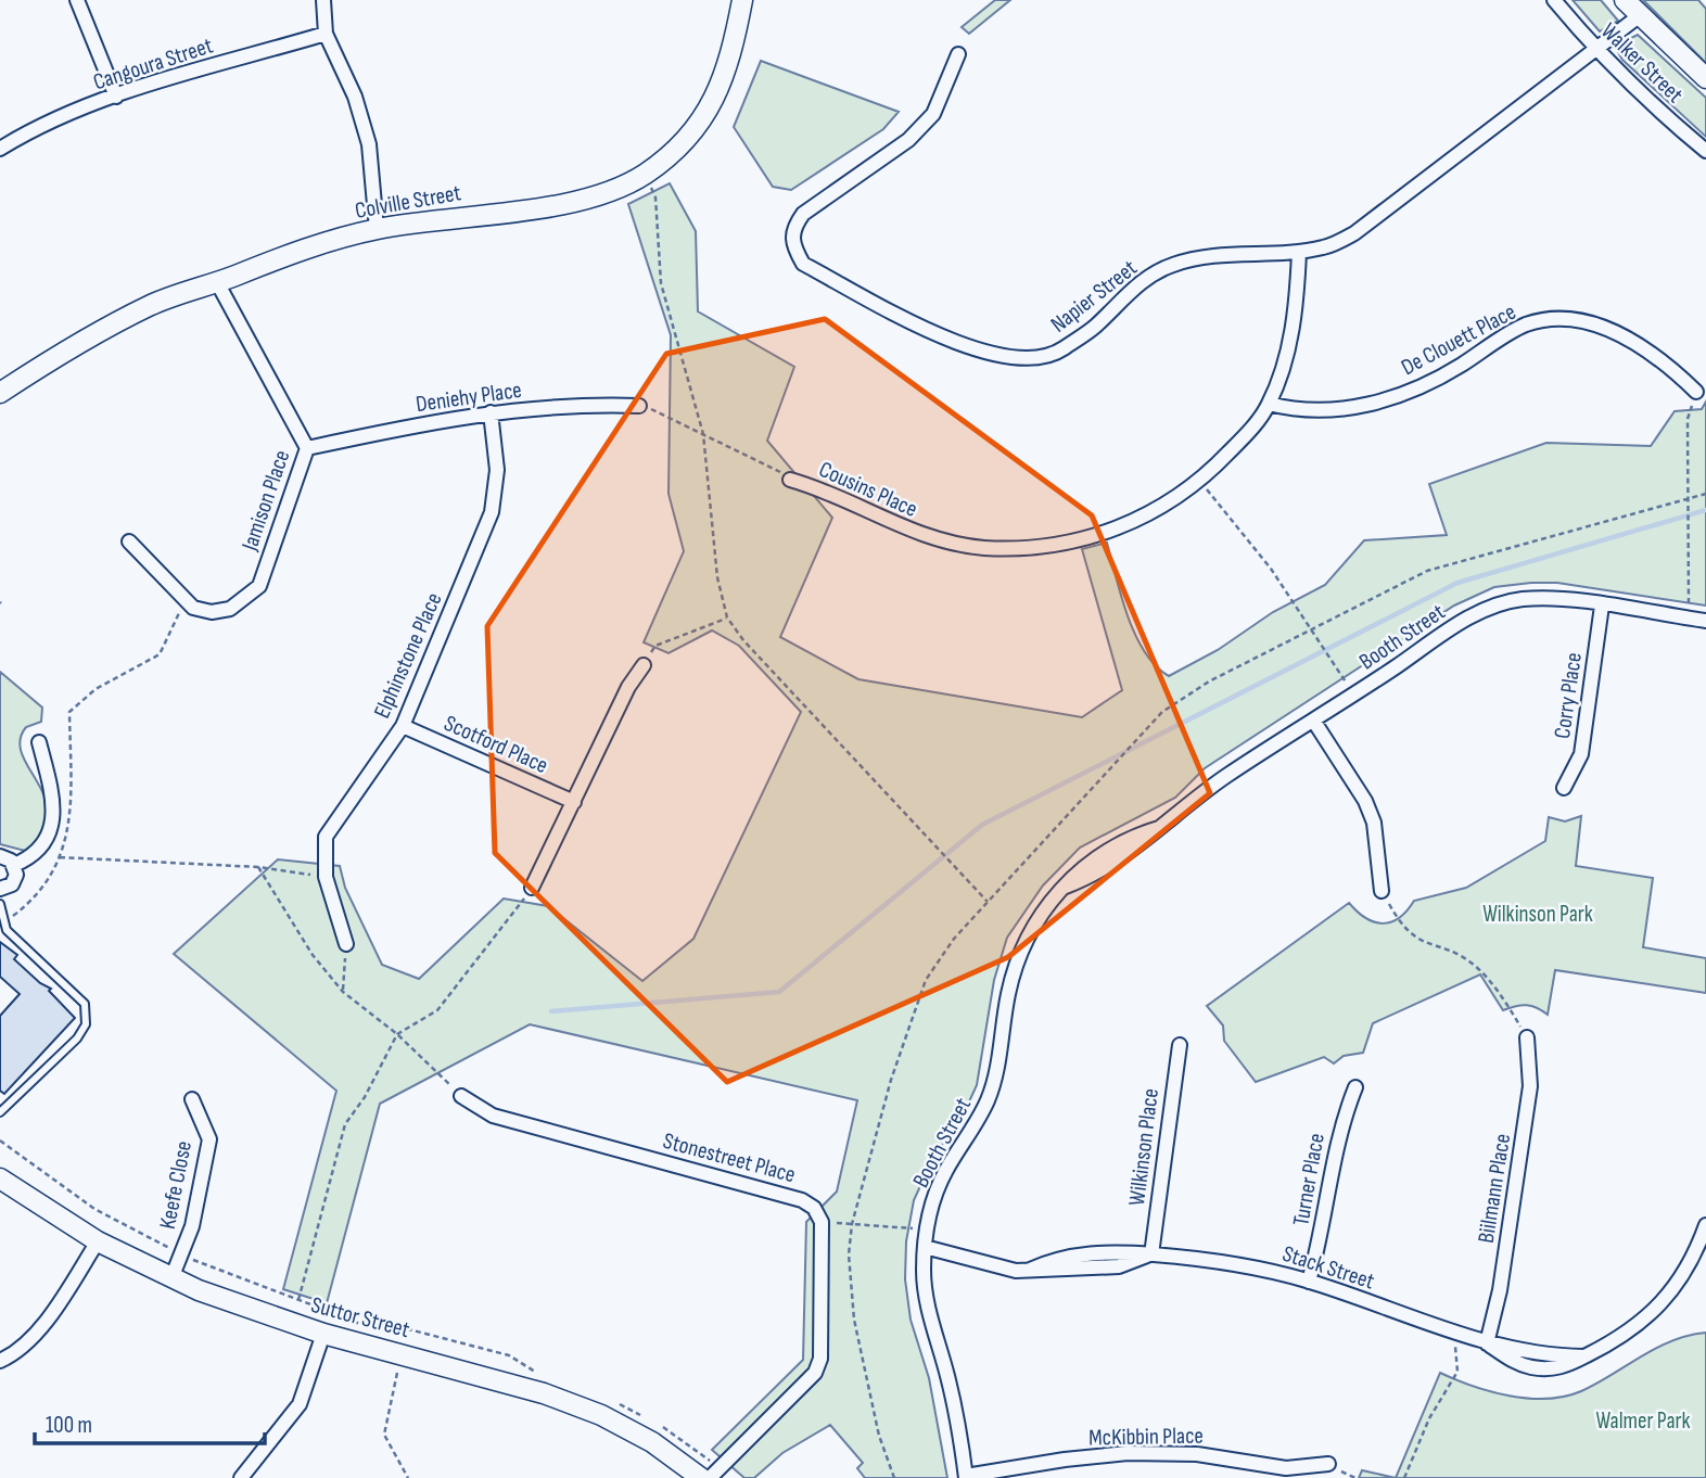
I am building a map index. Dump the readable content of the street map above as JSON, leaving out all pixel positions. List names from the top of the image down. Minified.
{"streets":{"street":["Walker Street","Cangoura Street","Colville Street","Napier Street","De Clouett Place","Deniehy Place","Cousins Place","Jamison Place","Booth Street","Elphinstone Place","Corry Place","Scotford Place","Wilkinson Place","Stonestreet Place","Turner Place","Keefe Close","Biilmann Place","Stack Street","Suttor Street","McKibbin Place"]},"crossings":[["Walker Street","Napier Street"],["Colville Street","Jamison Place"],["Napier Street","Cousins Place"],["De Clouett Place","Cousins Place"],["Deniehy Place","Jamison Place"],["Deniehy Place","Elphinstone Place"],["Booth Street","Corry Place"],["Booth Street","Stack Street"],["Booth Street","McKibbin Place"],["Elphinstone Place","Scotford Place"],["Wilkinson Place","Stack Street"],["Turner Place","Stack Street"],["Keefe Close","Suttor Street"],["Biilmann Place","Stack Street"]],"parks":["Wilkinson Park","Walmer Park"],"scale_bar":"100 m"}
